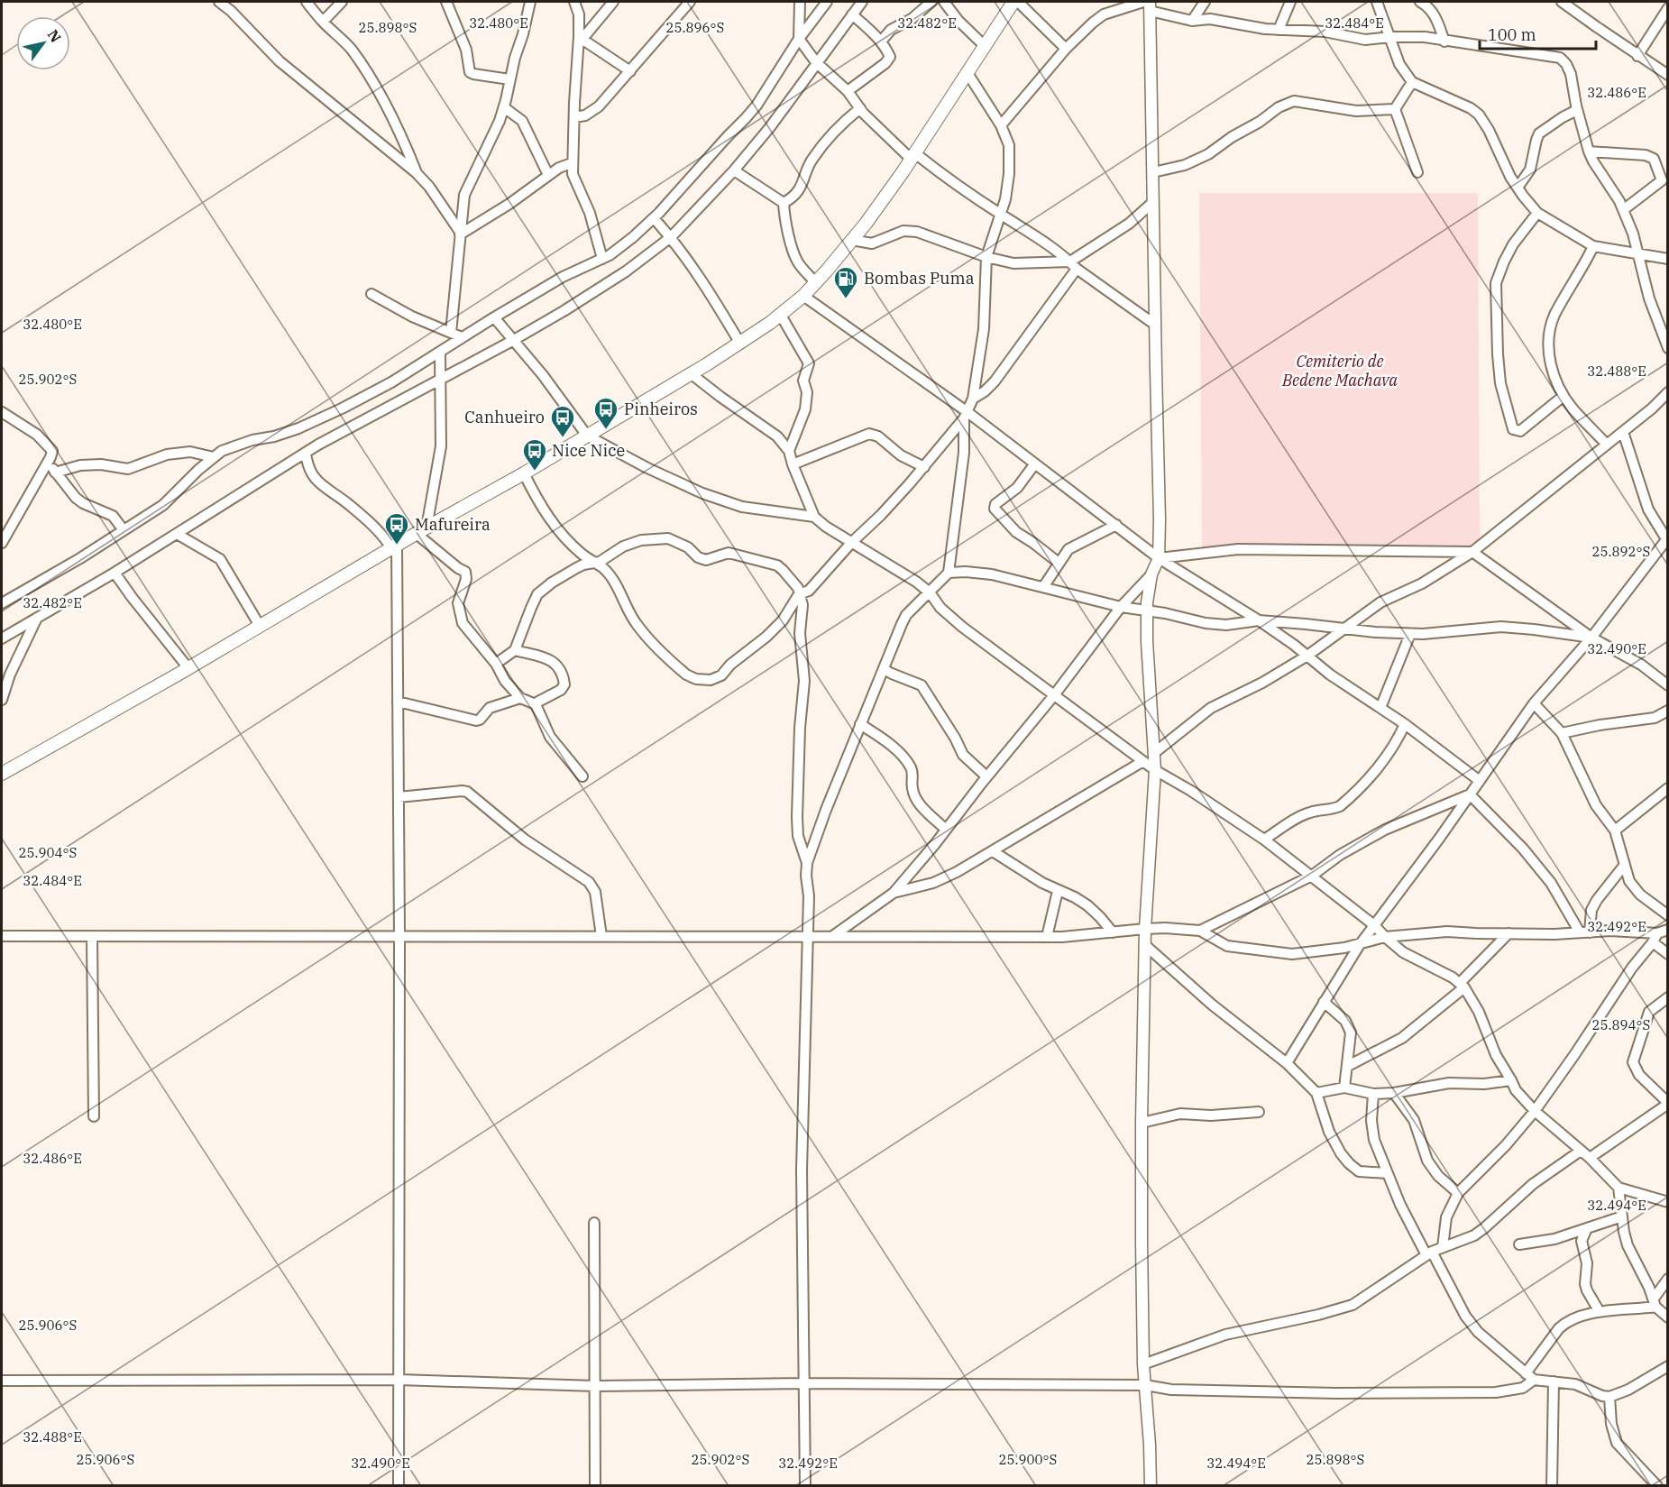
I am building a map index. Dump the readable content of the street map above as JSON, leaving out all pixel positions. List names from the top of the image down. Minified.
{"parks":["Cemiterio de Bedene Machava"],"places":{"fuel station":["Bombas Puma"],"bus stop":["Pinheiros","Canhueiro","Nice Nice","Mafureira"]},"scale_bar":"100 m","north":"top right","coordinates":["32.480°E","32.482°E","32.484°E","25.898°S","25.896°S","32.486°E","32.488°E","25.902°S","25.892°S","32.490°E","25.904°S","32.492°E","25.894°S","32.494°E","25.906°S","25.900°S"]}
